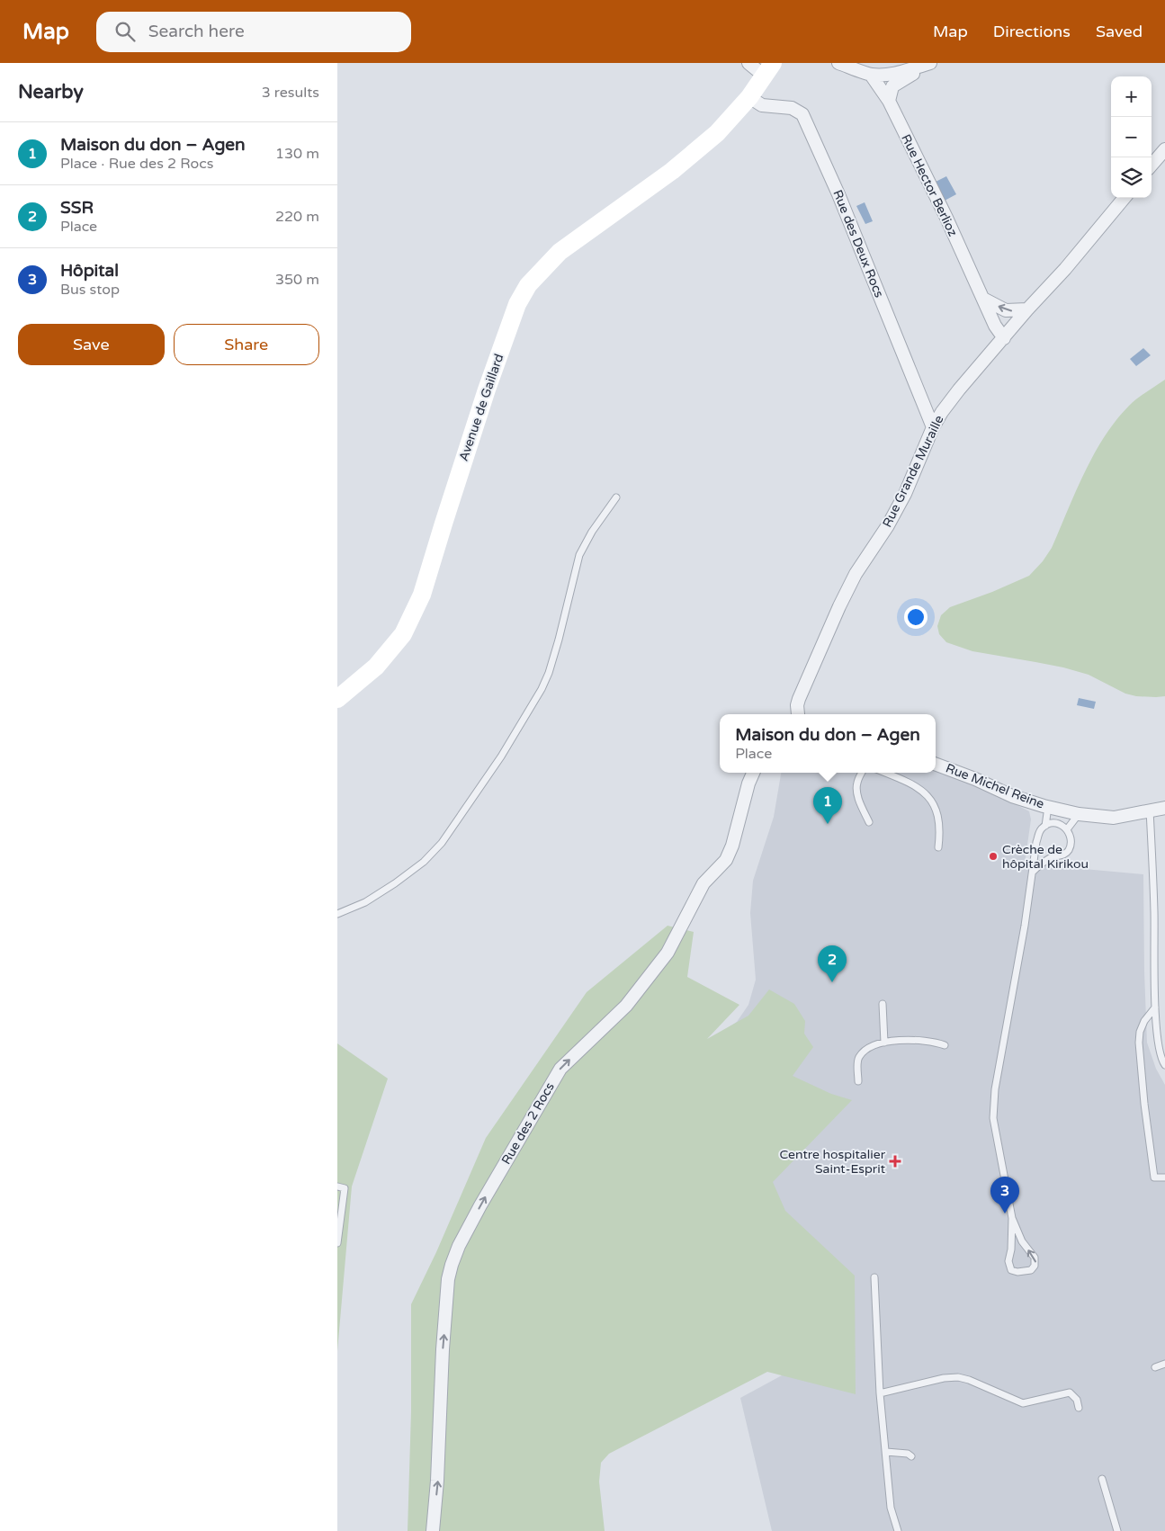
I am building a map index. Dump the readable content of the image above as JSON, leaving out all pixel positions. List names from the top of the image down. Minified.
{"streets":{"street":["Rue Hector Berlioz","Rue des Deux Rocs","Avenue de Gaillard","Rue Grande Muraille","Rue Michel Reine","Rue des 2 Rocs"]},"crossings":[["Rue Hector Berlioz","Rue Grande Muraille"],["Rue des Deux Rocs","Avenue de Gaillard"],["Rue des Deux Rocs","Rue Grande Muraille"]],"one_way":["Rue des 2 Rocs"],"places":{"other":["Crèche de hôpital Kirikou"],"health":["Centre hospitalier Saint-Esprit"]},"page":{"header":"Map","search":"Search here","nav":["Map","Directions","Saved"],"heading":["Nearby","3 results"],"map_buttons":["+","−"],"list":[{"mark":"1","name":"Maison du don – Agen","note":"Place · Rue des 2 Rocs","value":"130 m"},{"mark":"2","name":"SSR","note":"Place","value":"220 m"},{"mark":"3","name":"Hôpital","note":"Bus stop","value":"350 m"}],"buttons":["Save","Share"],"popup":["Maison du don – Agen","Place"],"pins":["1","2","3"]}}
